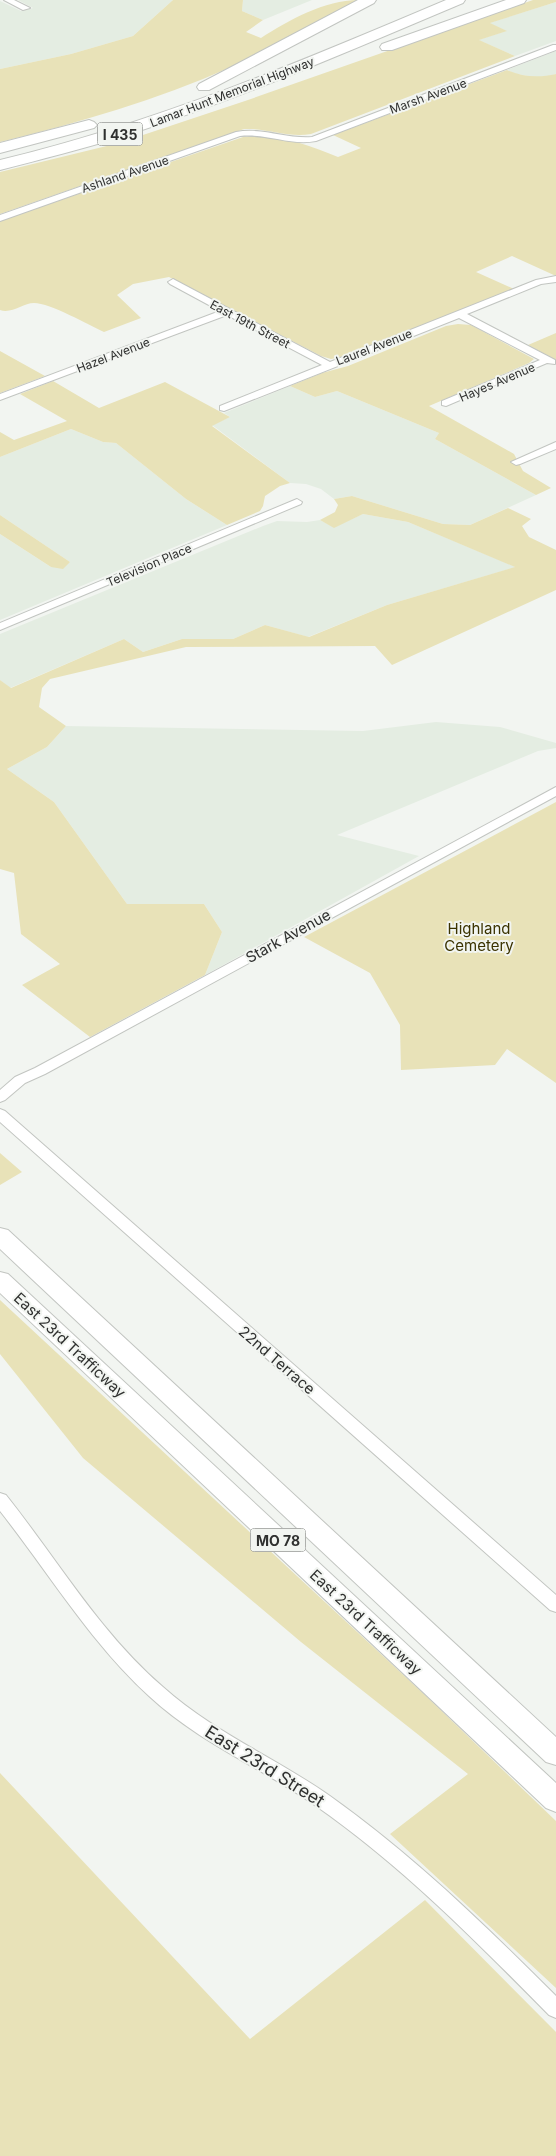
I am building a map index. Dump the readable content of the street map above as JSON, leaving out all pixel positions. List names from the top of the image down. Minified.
{"streets":{"highway":["Lamar Hunt Memorial Highway","I 435"],"main road":["East 23rd Trafficway","MO 78"],"street":["Marsh Avenue","Ashland Avenue","East 19th Street","Laurel Avenue","Hazel Avenue","Hayes Avenue","Television Place","Stark Avenue","22nd Terrace","East 23rd Street"]},"crossings":[["Marsh Avenue","Ashland Avenue"],["East 19th Street","Laurel Avenue"],["East 19th Street","Hazel Avenue"]],"parks":["Highland Cemetery"]}
